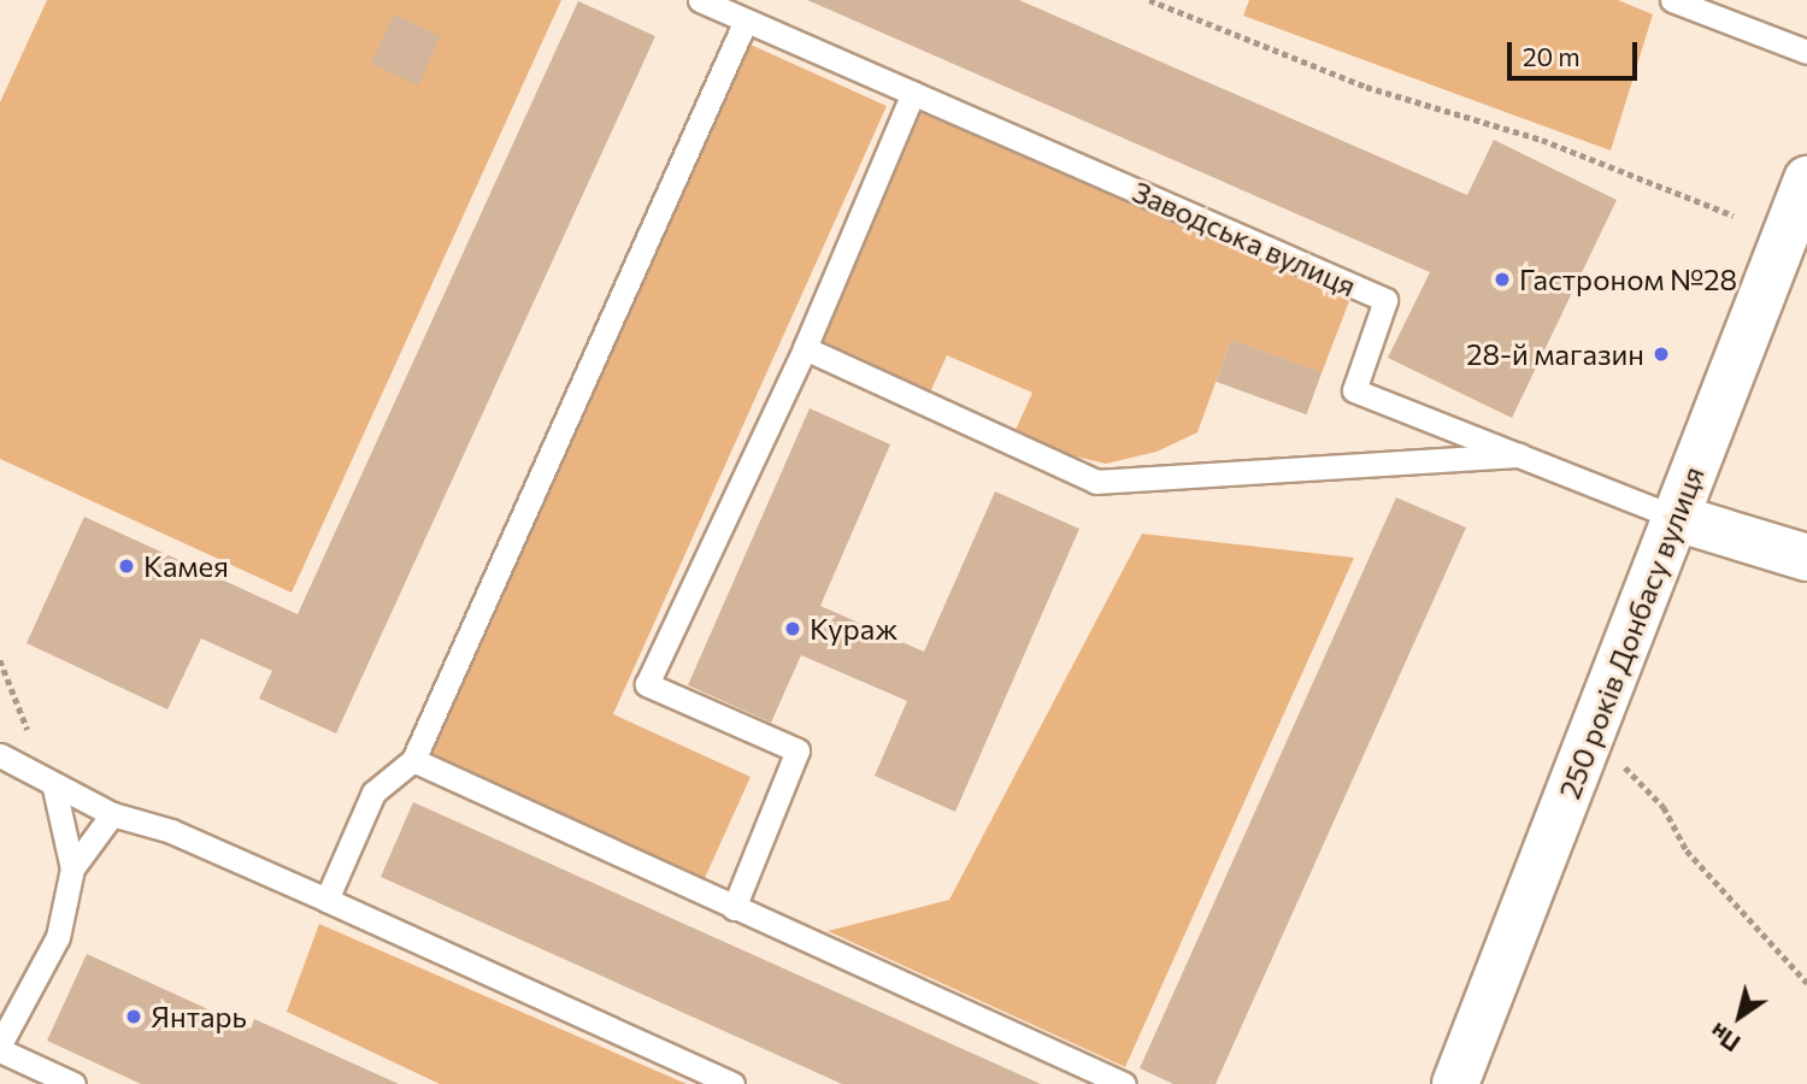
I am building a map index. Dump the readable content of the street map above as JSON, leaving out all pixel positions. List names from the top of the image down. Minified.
{"streets":{"street":["250 років Донбасу вулиця"],"lane":["Заводська вулиця"]},"crossings":[["Заводська вулиця","250 років Донбасу вулиця"]],"places":["Гастроном №28","28-й магазин","Камея","Кураж","Янтарь"],"scale_bar":"20 m","north":"bottom left"}
